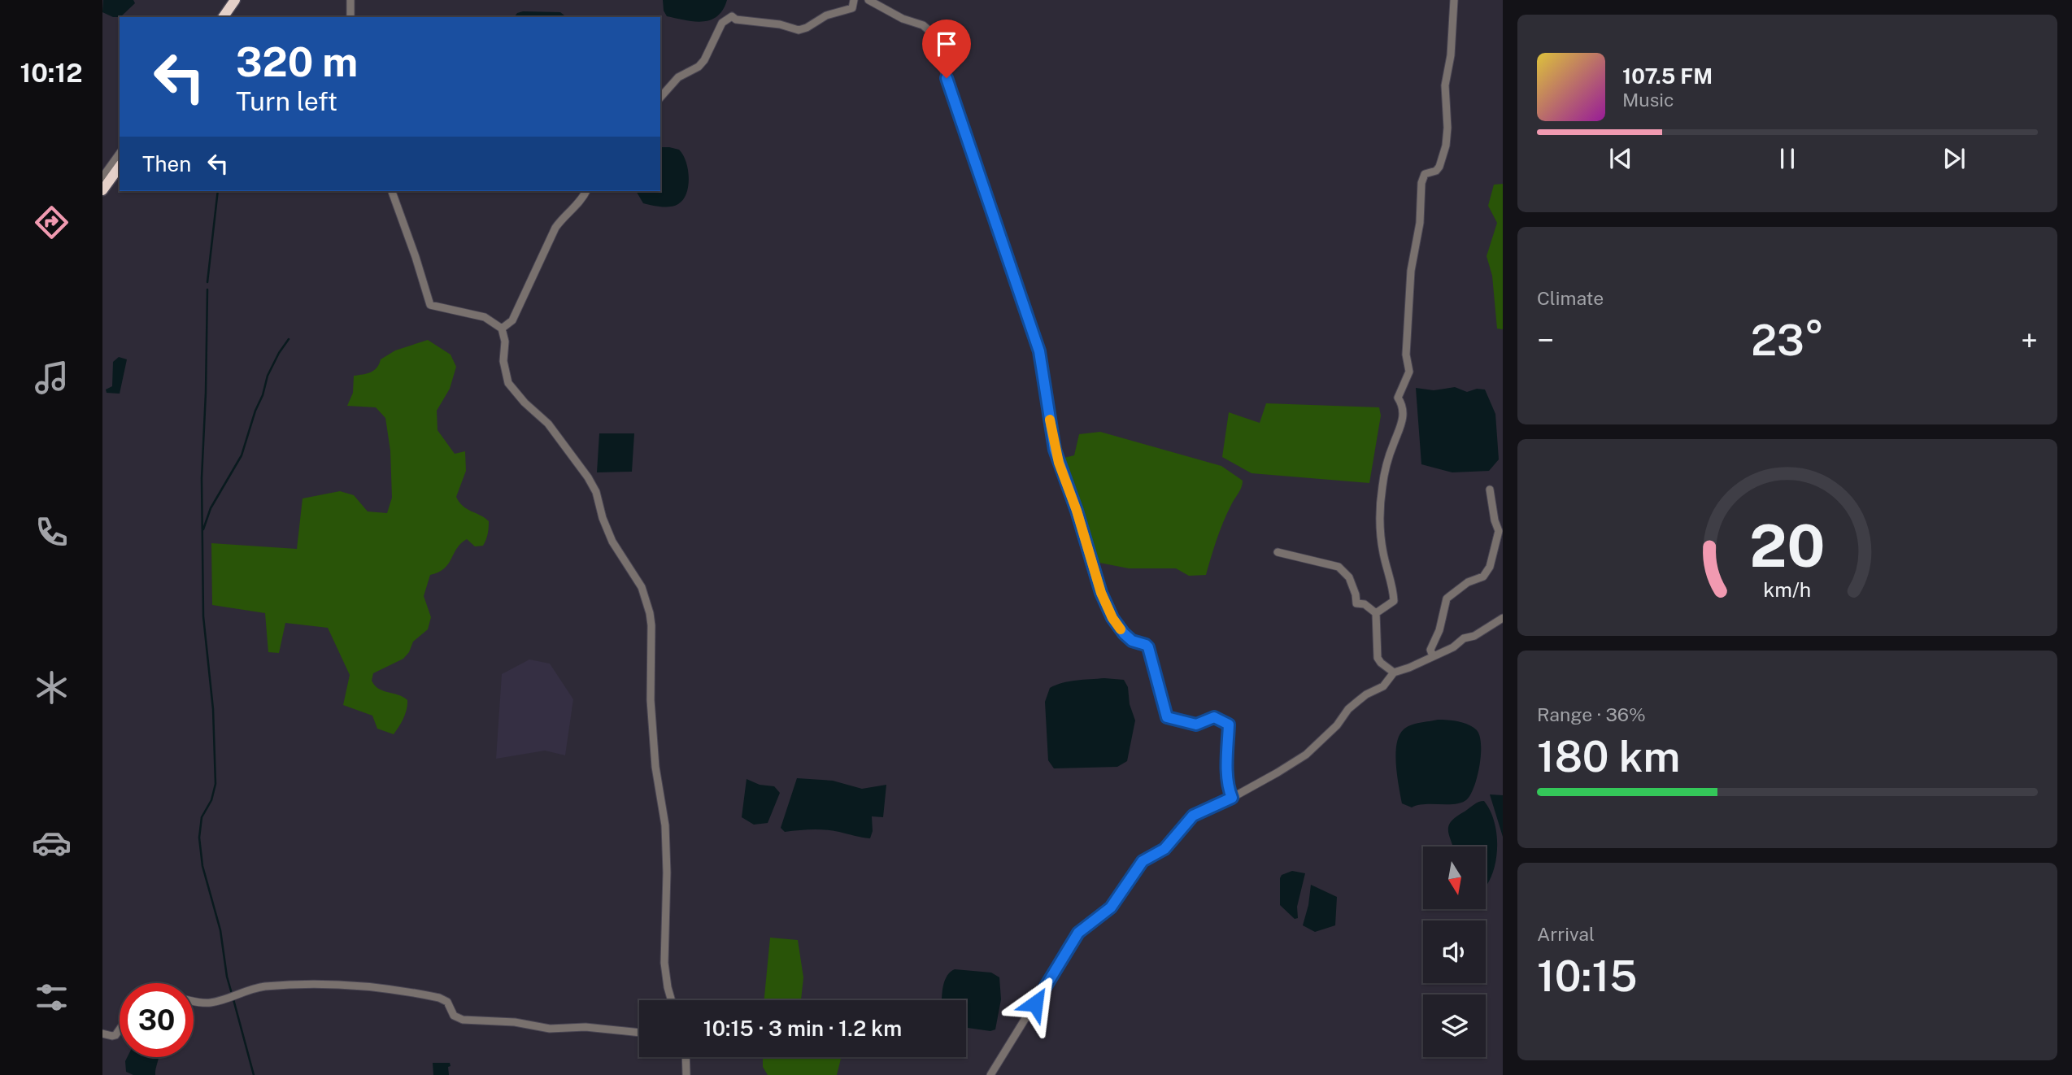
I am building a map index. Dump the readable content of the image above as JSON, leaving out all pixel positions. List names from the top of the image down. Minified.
{"north":"bottom","page":{"tabs":"10:12","turn":["320 m","Turn left"],"song":["107.5 FM","Music"],"then":"Then","tile":["Climate",["Range · 36%","180 km"],["Arrival","10:15"]],"heat":["−","23°","+"],"limit":"30","trip":"10:15 · 3 min · 1.2 km","gauge":["20","km/h"]}}
